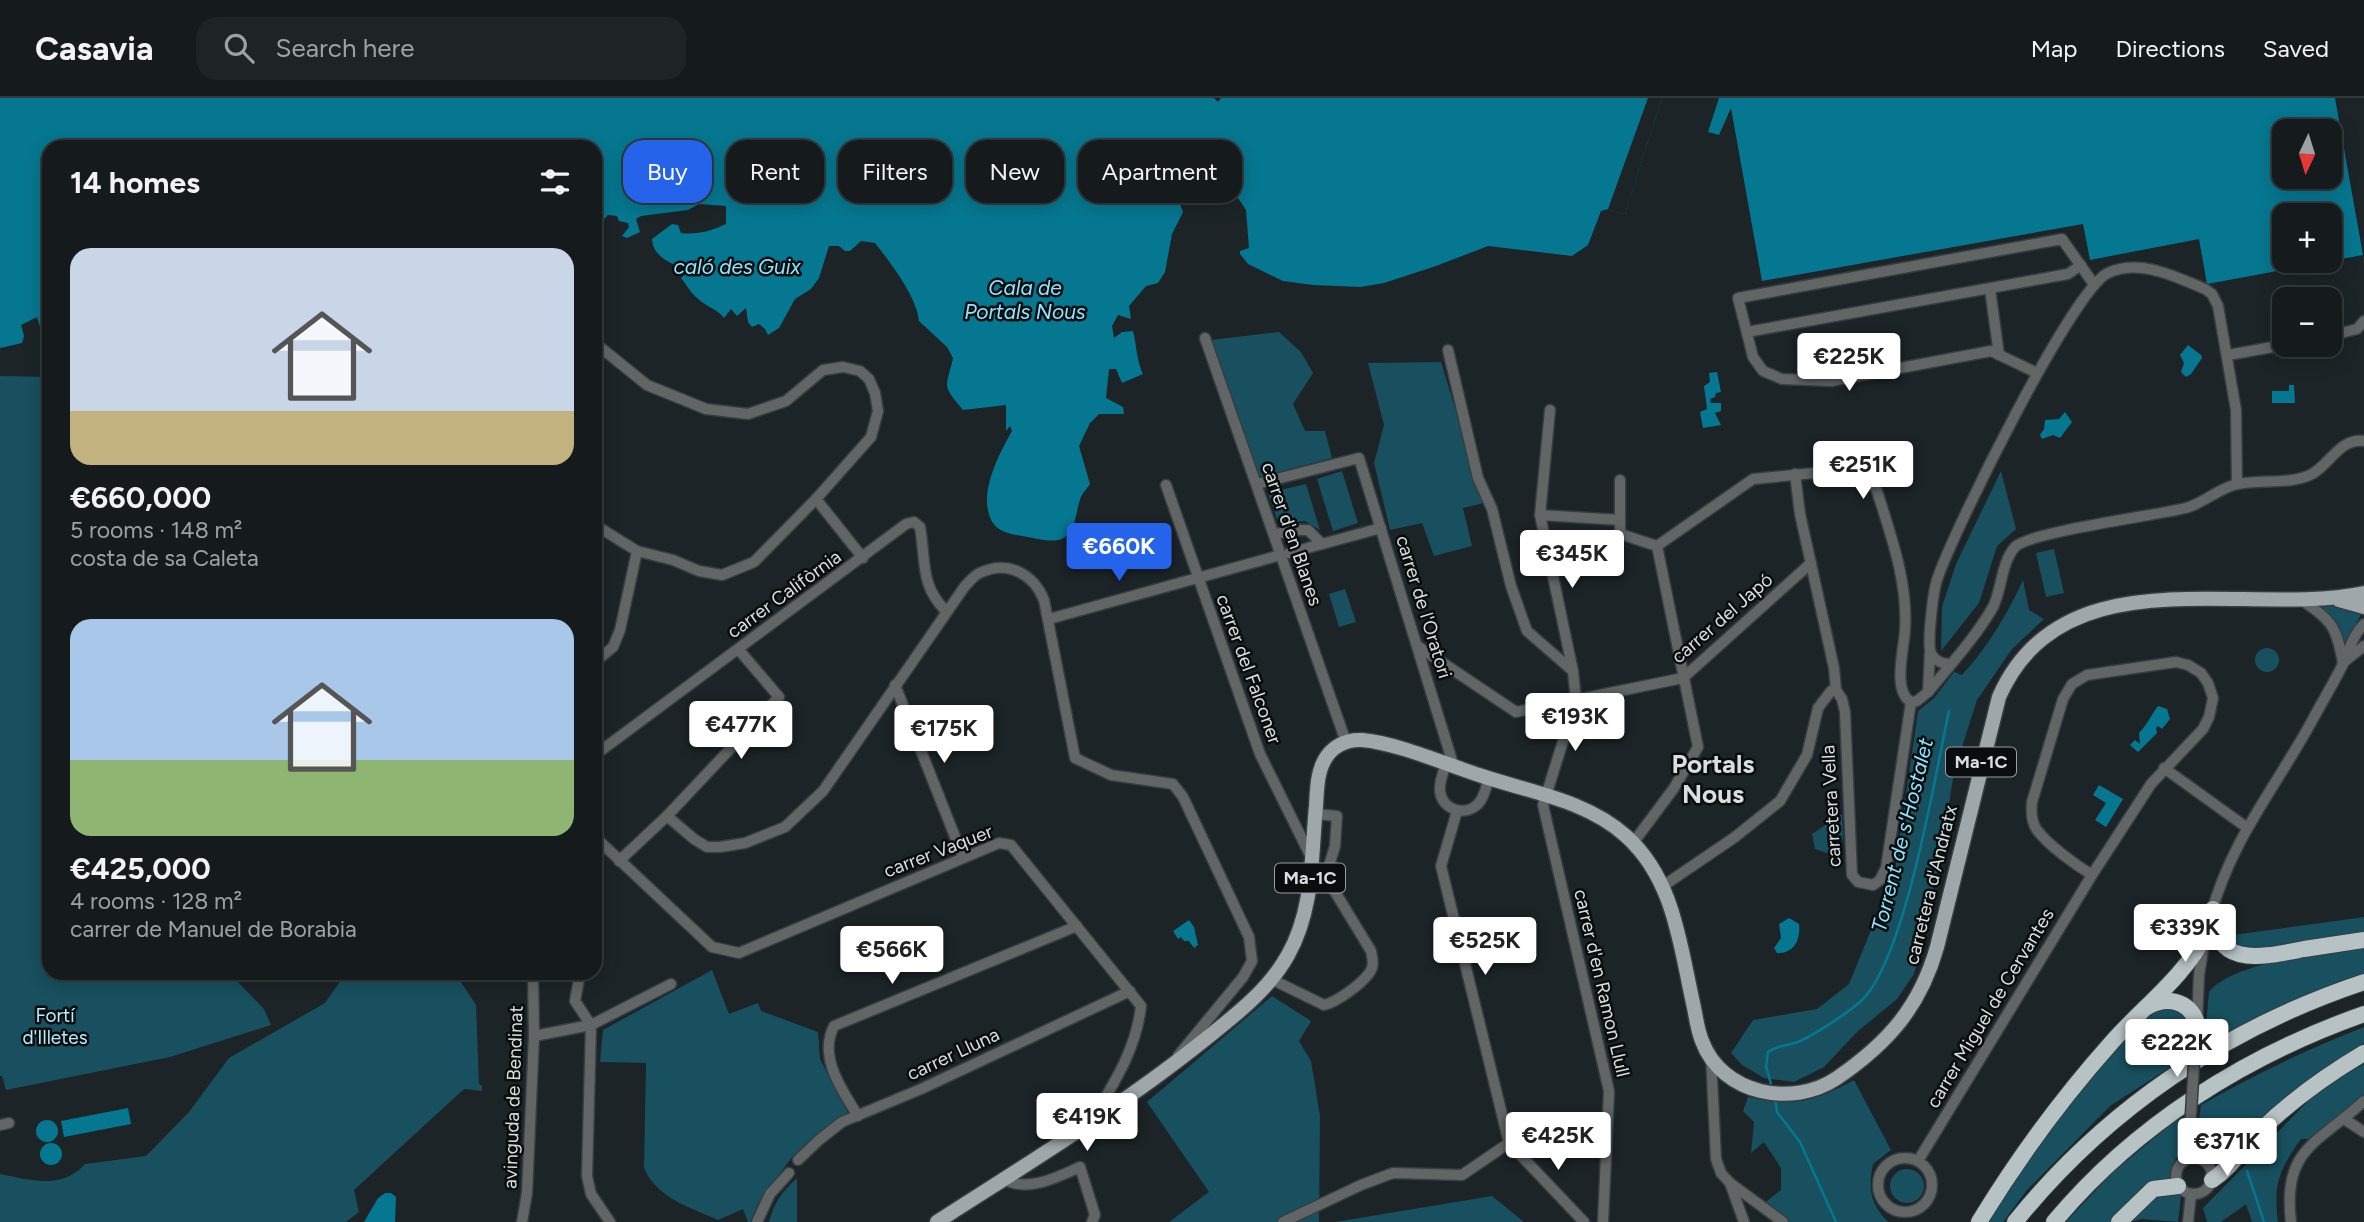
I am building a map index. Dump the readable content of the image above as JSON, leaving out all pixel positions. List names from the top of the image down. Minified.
{"streets":{"main road":["Ma-1C","carretera d'Andratx"],"street":["carrer d'en Blanes","carrer Califòrnia","carrer de l'Oratori","carrer del Japó","carrer del Falconer","carretera Vella","carrer Vaquer","carrer d'en Ramon Llull","carrer Miguel de Cervantes","carrer Lluna","avinguda de Bendinat"]},"crossings":[["carrer d'en Blanes","carrer de l'Oratori"],["carrer d'en Blanes","Ma-1C"],["carrer d'en Blanes","carretera d'Andratx"],["carrer de l'Oratori","carrer del Japó"],["carrer de l'Oratori","carretera d'Andratx"],["carrer del Falconer","Ma-1C"],["Ma-1C","carrer Vaquer"],["Ma-1C","carretera d'Andratx"],["carrer Vaquer","carrer Lluna"],["carretera d'Andratx","carrer d'en Ramon Llull"]],"districts":["Portals Nous"],"water":["caló des Guix","Cala de Portals Nous","Torrent de s'Hostalet"],"parks":["Fortí d'Illetes"],"north":"bottom","page":{"header":"Casavia","search":"Search here","nav":["Map","Directions","Saved"],"map_buttons":["+","−"],"chip":["Buy","Rent","Filters","New","Apartment"],"heading":"14 homes","list":[{"name":"€660,000","note":"5 rooms · 148 m² · costa de sa Caleta"},{"name":"€425,000","note":"4 rooms · 128 m² · carrer de Manuel de Borabia"}],"price":["€225K","€251K","€660K","€345K","€193K","€477K","€175K","€339K","€525K","€566K","€222K","€419K","€425K","€371K"]}}
